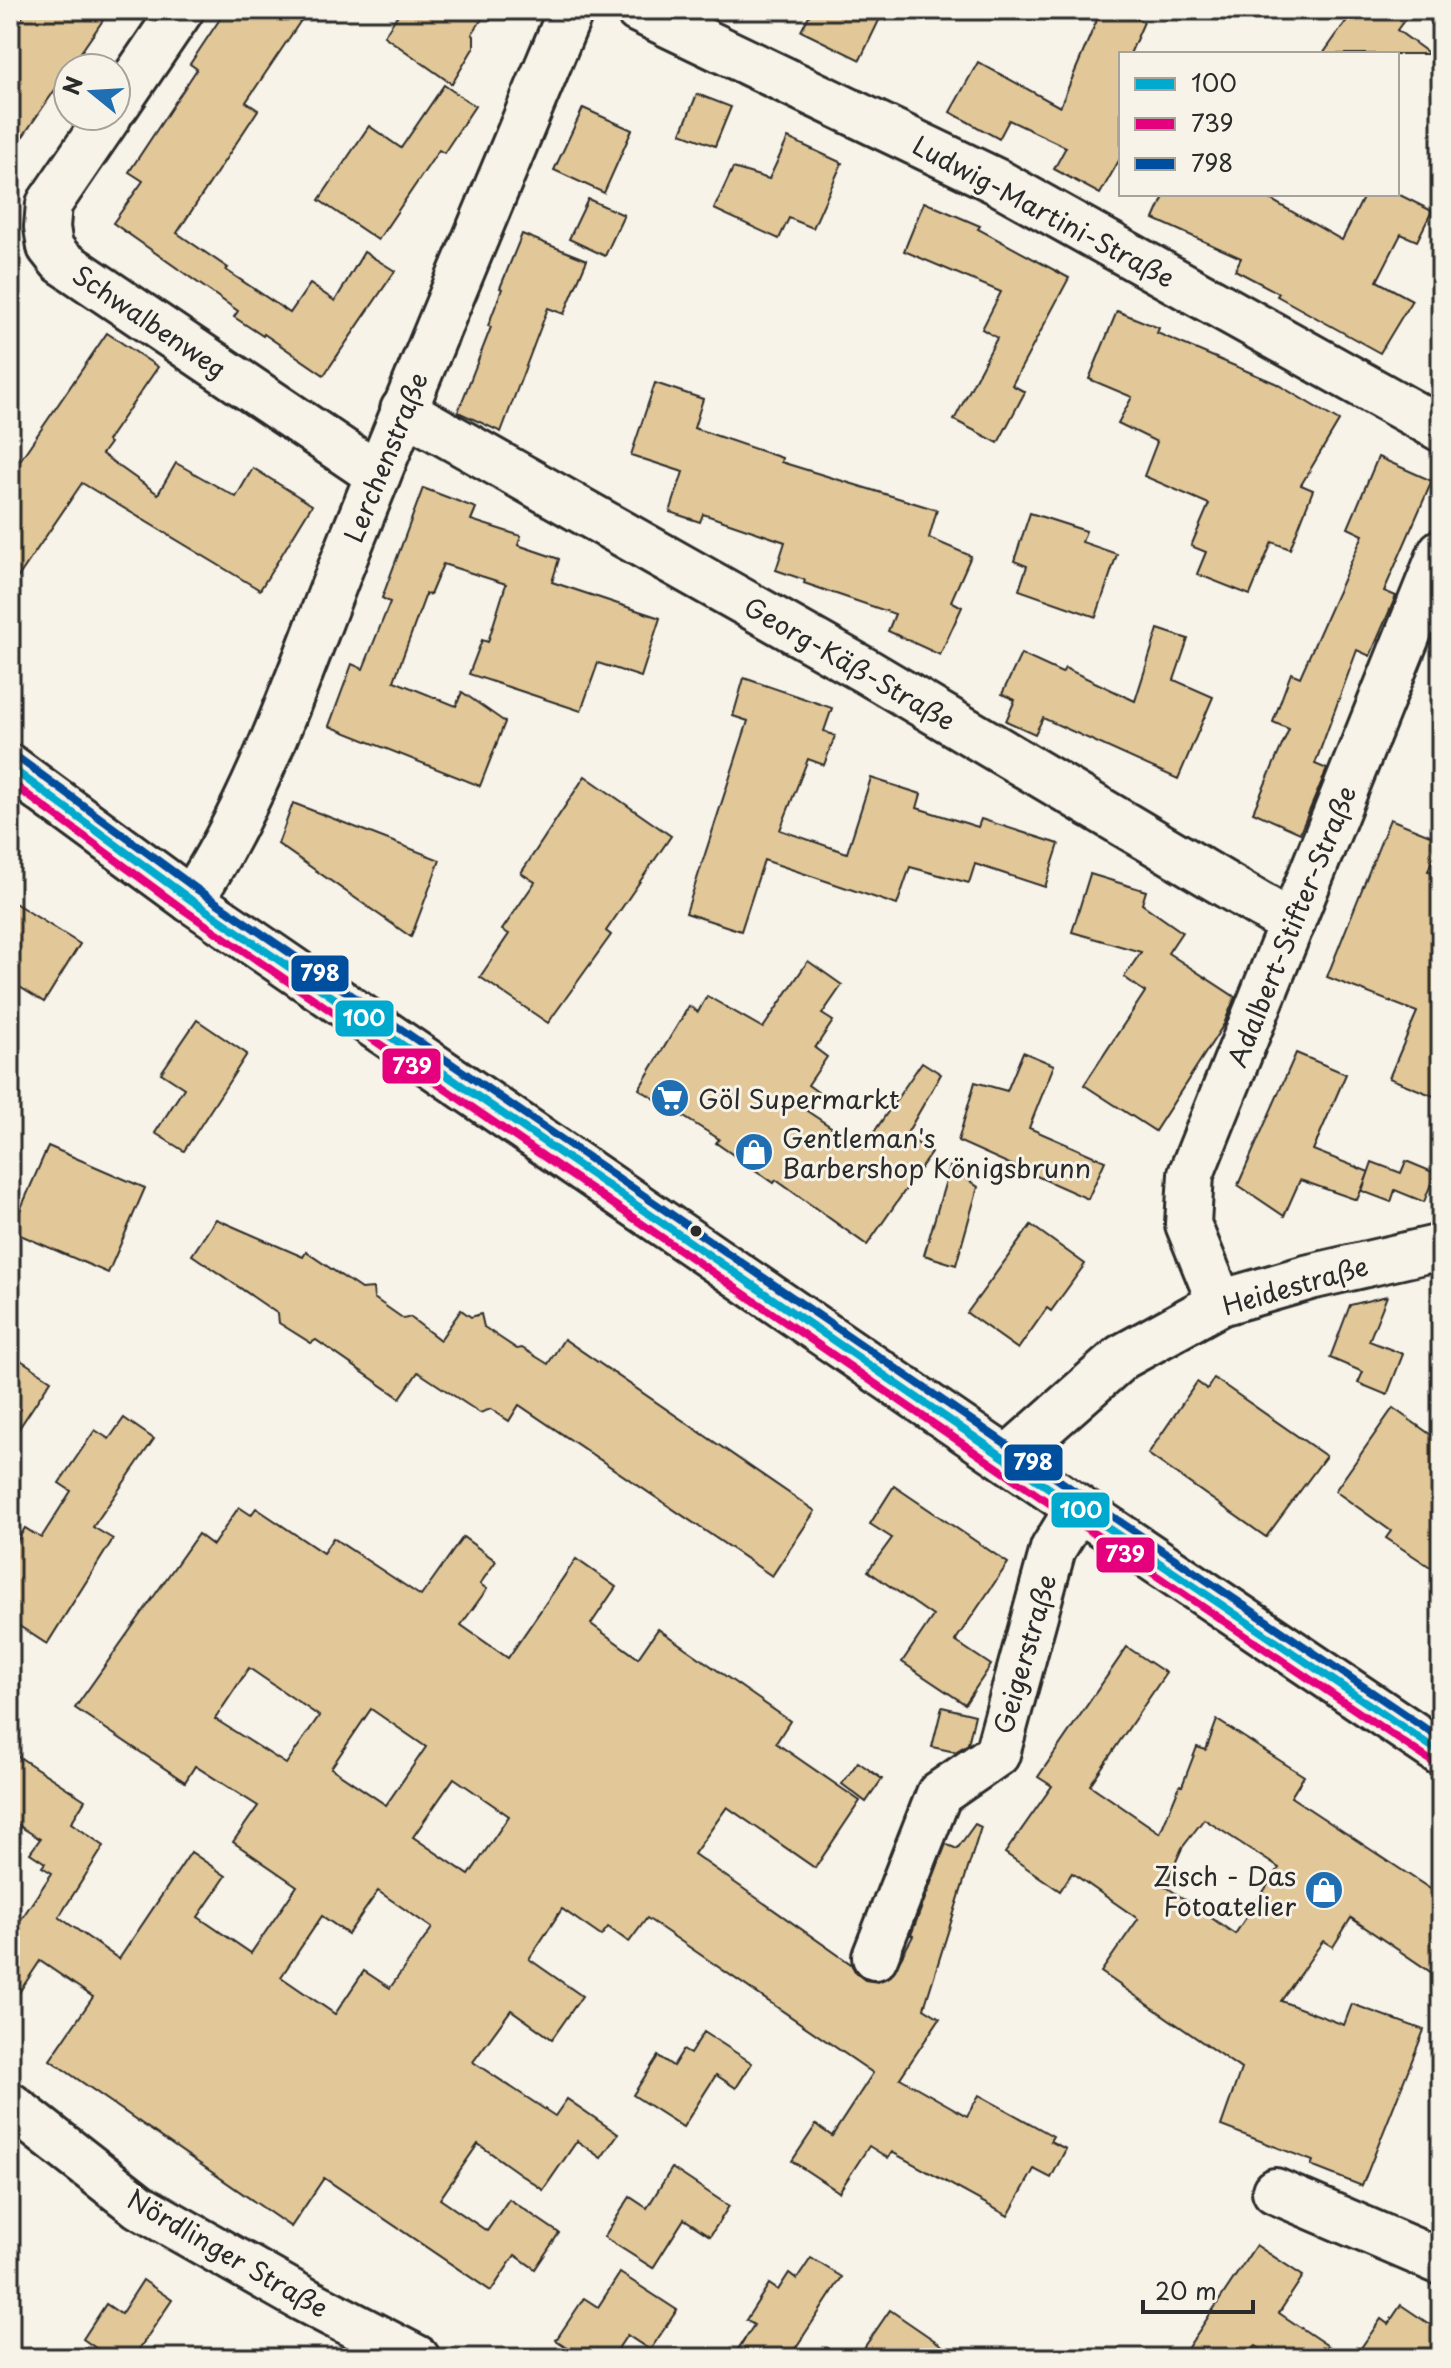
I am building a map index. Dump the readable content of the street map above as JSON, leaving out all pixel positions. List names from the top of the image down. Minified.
{"streets":{"street":["Ludwig-Martini-Straße","Schwalbenweg","Lerchenstraße","Georg-Käß-Straße","Adalbert-Stifter-Straße","Heidestraße","Geigerstraße","Nördlinger Straße"]},"crossings":[["Schwalbenweg","Lerchenstraße"],["Lerchenstraße","Georg-Käß-Straße"],["Georg-Käß-Straße","Adalbert-Stifter-Straße"],["Adalbert-Stifter-Straße","Heidestraße"]],"places":{"supermarket":["Göl Supermarkt"],"shop":["Gentleman's Barbershop Königsbrunn","Zisch - Das Fotoatelier"]},"lines":["transit line 798","transit line 100","transit line 739"],"legend":["100","739","798"],"scale_bar":"20 m","north":"left"}
